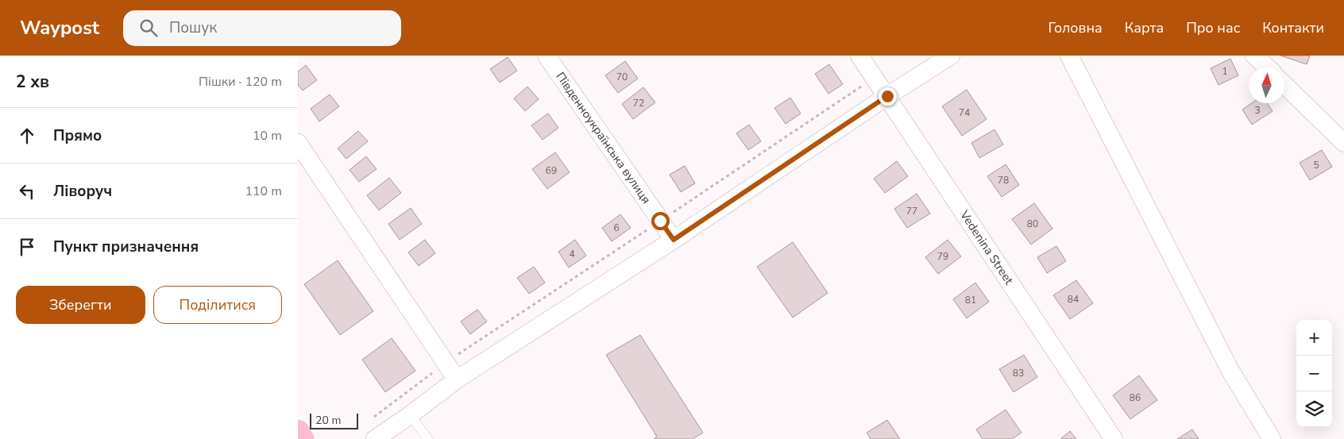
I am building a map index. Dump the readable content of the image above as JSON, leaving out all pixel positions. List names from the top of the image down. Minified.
{"streets":{"street":["Південноукраїнська вулиця","Vedenina Street"]},"house_numbers":["1","70","72","3","74","5","69","78","77","80","6","4","79","84","81","83","86"],"scale_bar":"20 m","north":"top","page":{"header":"Waypost","search":"Пошук","nav":["Головна","Карта","Про нас","Контакти"],"heading":["2 хв","Пішки · 120 m"],"list":[["Прямо","10 m"],["Ліворуч","110 m"],"Пункт призначення"],"buttons":["Зберегти","Поділитися"],"map_buttons":["+","−"],"scale":"20 m"}}
